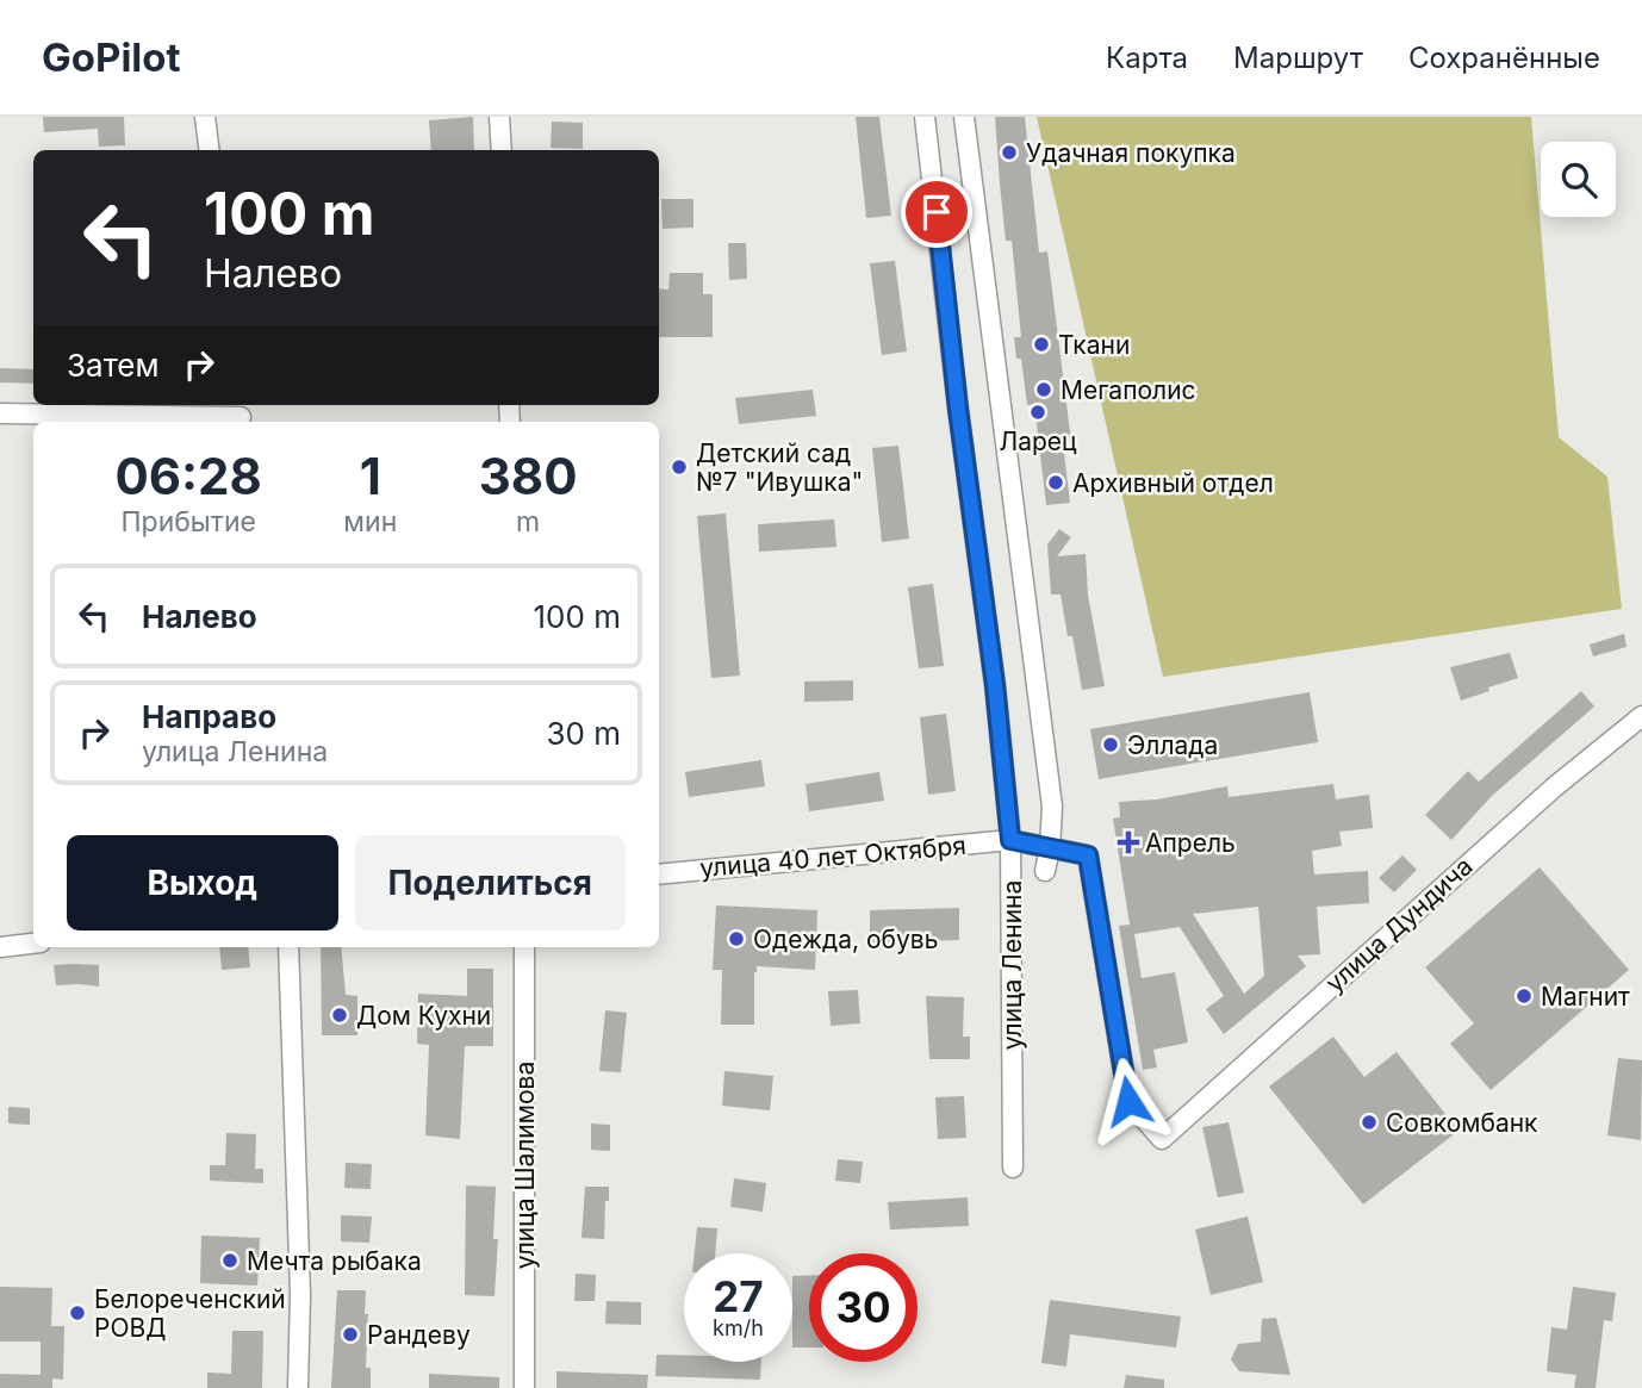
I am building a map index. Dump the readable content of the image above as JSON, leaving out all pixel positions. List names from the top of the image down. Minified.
{"streets":{"street":["улица 40 лет Октября","улица Дундича","улица Ленина","улица Шалимова"]},"crossings":[["улица 40 лет Октября","улица Дундича"],["улица 40 лет Октября","улица Ленина"]],"places":{"other":["Удачная покупка","Ткани","Мегаполис","Ларец","Детский сад №7 \"Ивушка\"","Архивный отдел","Эллада","Одежда, обувь","Магнит","Дом Кухни","Совкомбанк","Мечта рыбака","Белореченский РОВД","Рандеву"],"health":["Апрель"]},"page":{"header":"GoPilot","nav":["Карта","Маршрут","Сохранённые"],"turn":["100 m","Налево"],"then":"Затем","eta":["06:28","Прибытие","1","мин","380","m"],"list":[{"name":"Налево","value":"100 m"},{"name":"Направо","note":"улица Ленина","value":"30 m"}],"buttons":["Выход","Поделиться"],"speed":"27 km/h","limit":"30"}}
